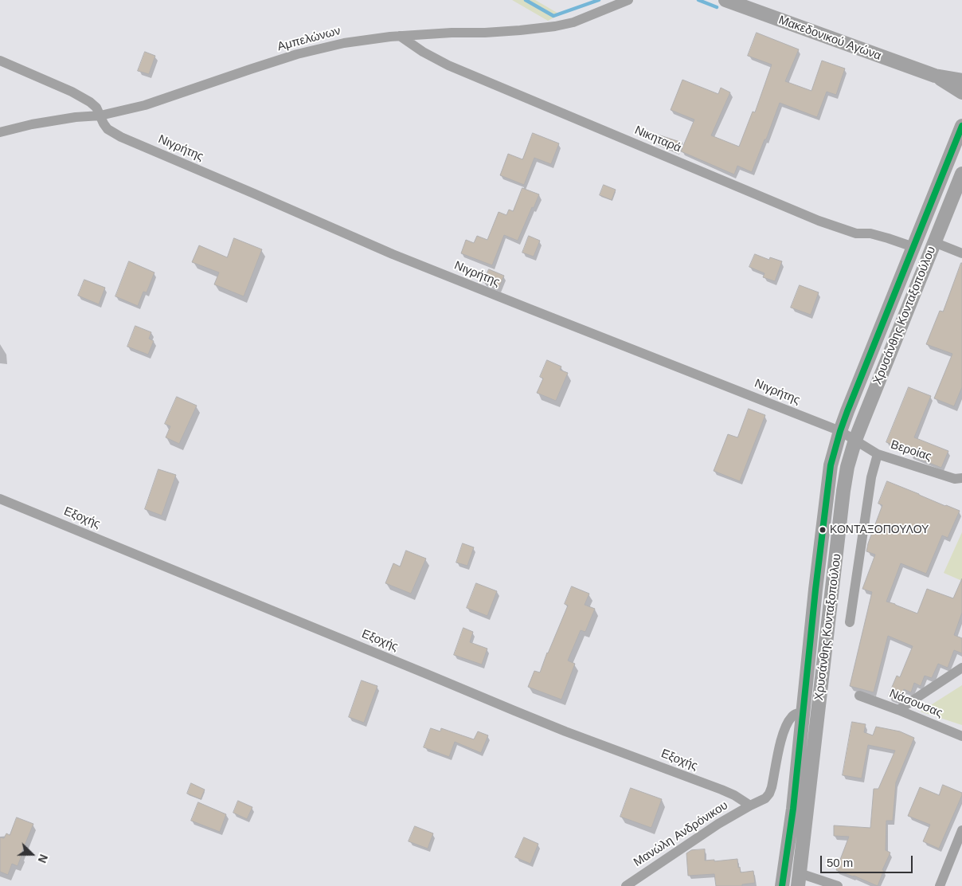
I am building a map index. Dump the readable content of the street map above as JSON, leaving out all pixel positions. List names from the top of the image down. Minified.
{"streets":{"main road":["Μακεδονικού Αγώνα","Χρυσάνθης Κονταξοπούλου"],"street":["Αμπελώνων","Νικηταρά","Νιγρήτης","Βεροίας","Εξοχής","Νάσουσας","Μανώλη Ανδρόνικου"]},"crossings":[["Αμπελώνων","Νικηταρά"],["Αμπελώνων","Νιγρήτης"],["Νικηταρά","Χρυσάνθης Κονταξοπούλου"],["Νιγρήτης","Χρυσάνθης Κονταξοπούλου"],["Νιγρήτης","Βεροίας"],["Χρυσάνθης Κονταξοπούλου","Βεροίας"],["Χρυσάνθης Κονταξοπούλου","Μανώλη Ανδρόνικου"],["Εξοχής","Μανώλη Ανδρόνικου"]],"places":["ΚΟΝΤΑΞΟΠΟΥΛΟΥ"],"scale_bar":"50 m","north":"right"}
